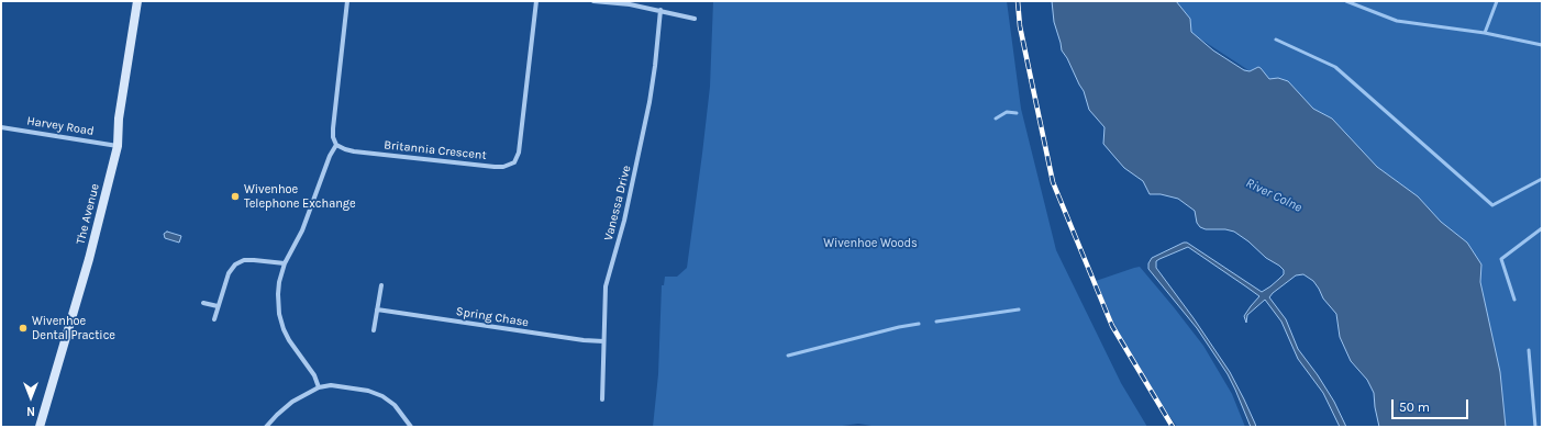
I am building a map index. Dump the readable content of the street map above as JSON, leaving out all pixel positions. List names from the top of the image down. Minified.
{"streets":{"main road":["The Avenue"],"street":["Harvey Road","Britannia Crescent","Vanessa Drive","Spring Chase"]},"crossings":[["Harvey Road","The Avenue"],["Vanessa Drive","Spring Chase"]],"water":["River Colne"],"parks":["Wivenhoe Woods"],"places":["Wivenhoe Telephone Exchange","Wivenhoe Dental Practice"],"scale_bar":"50 m","north":"bottom"}
